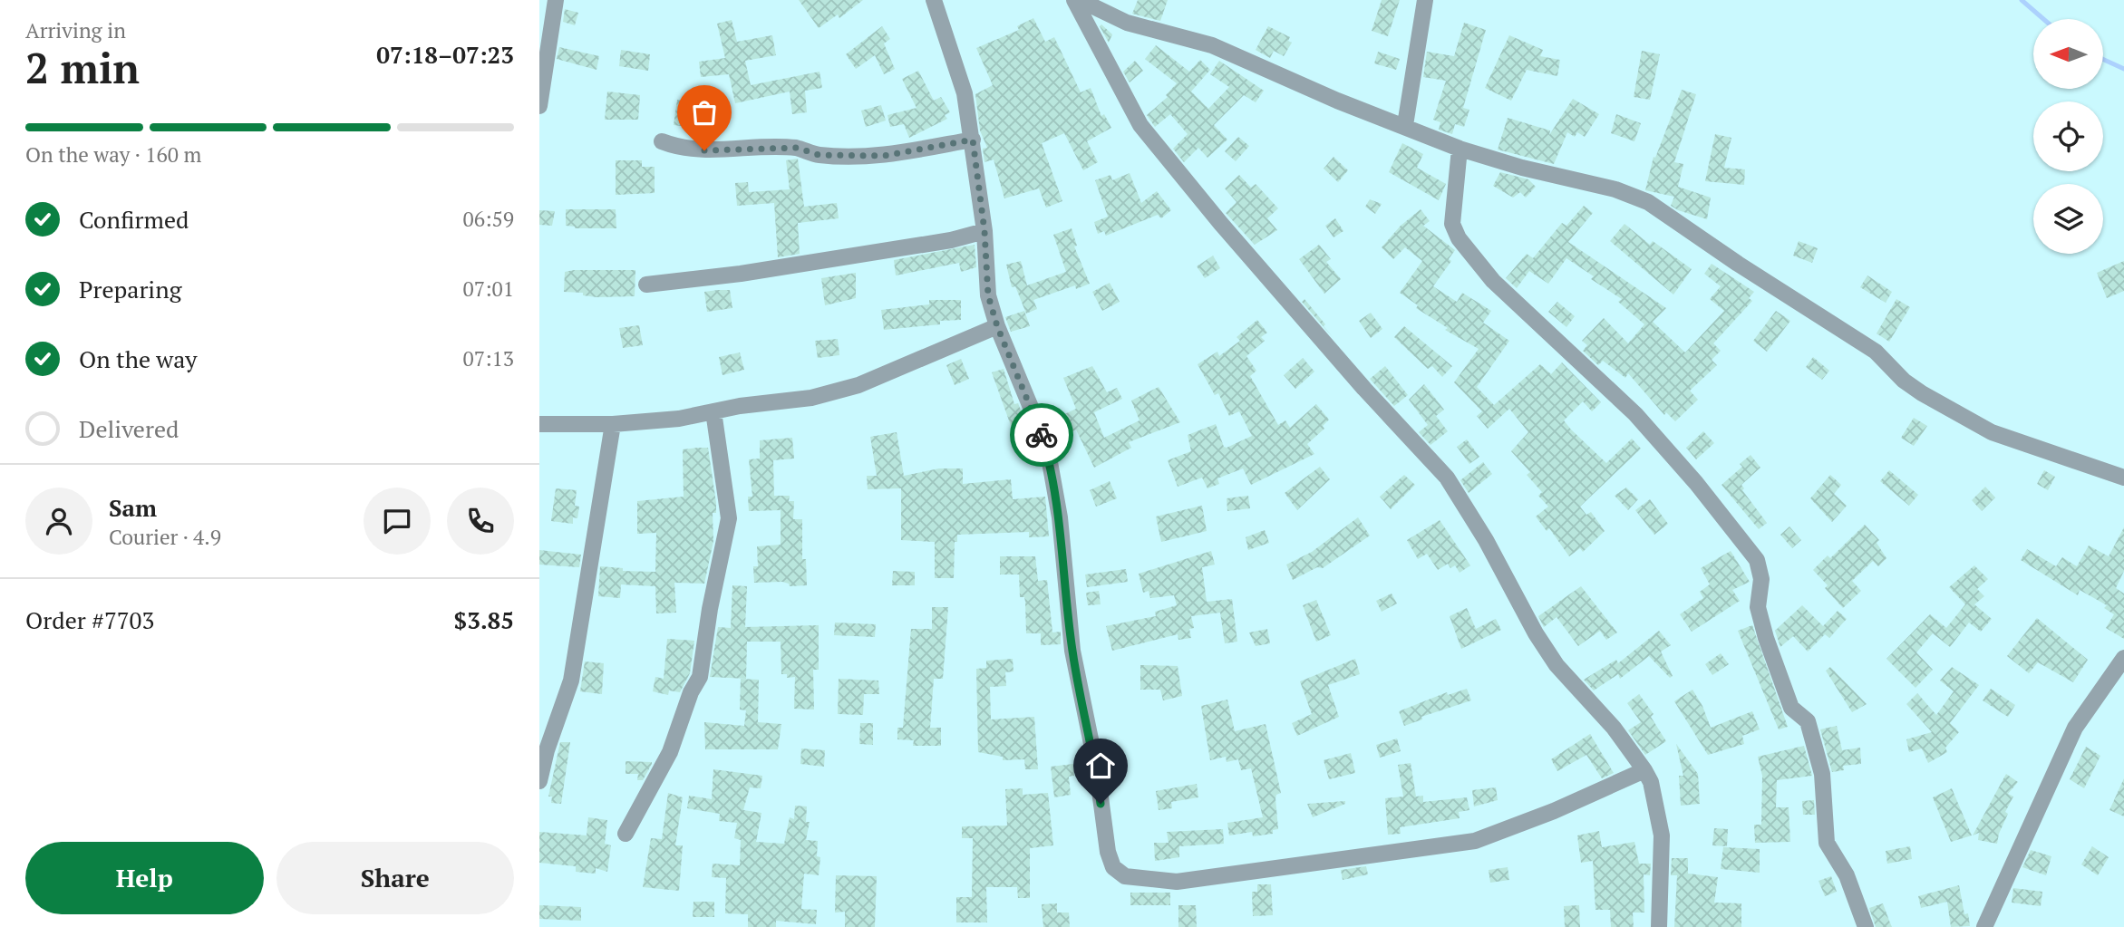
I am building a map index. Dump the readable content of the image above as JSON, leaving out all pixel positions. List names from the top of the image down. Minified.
{"north":"left","page":{"heading":["2 min","Arriving in","07:18–07:23"],"panel":["Sam","Courier · 4.9","Order #7703","$3.85"],"bar":"On the way · 160 m","list":[["Confirmed","06:59"],["Preparing","07:01"],["On the way","07:13"],"Delivered"],"buttons":["Help","Share"]}}
